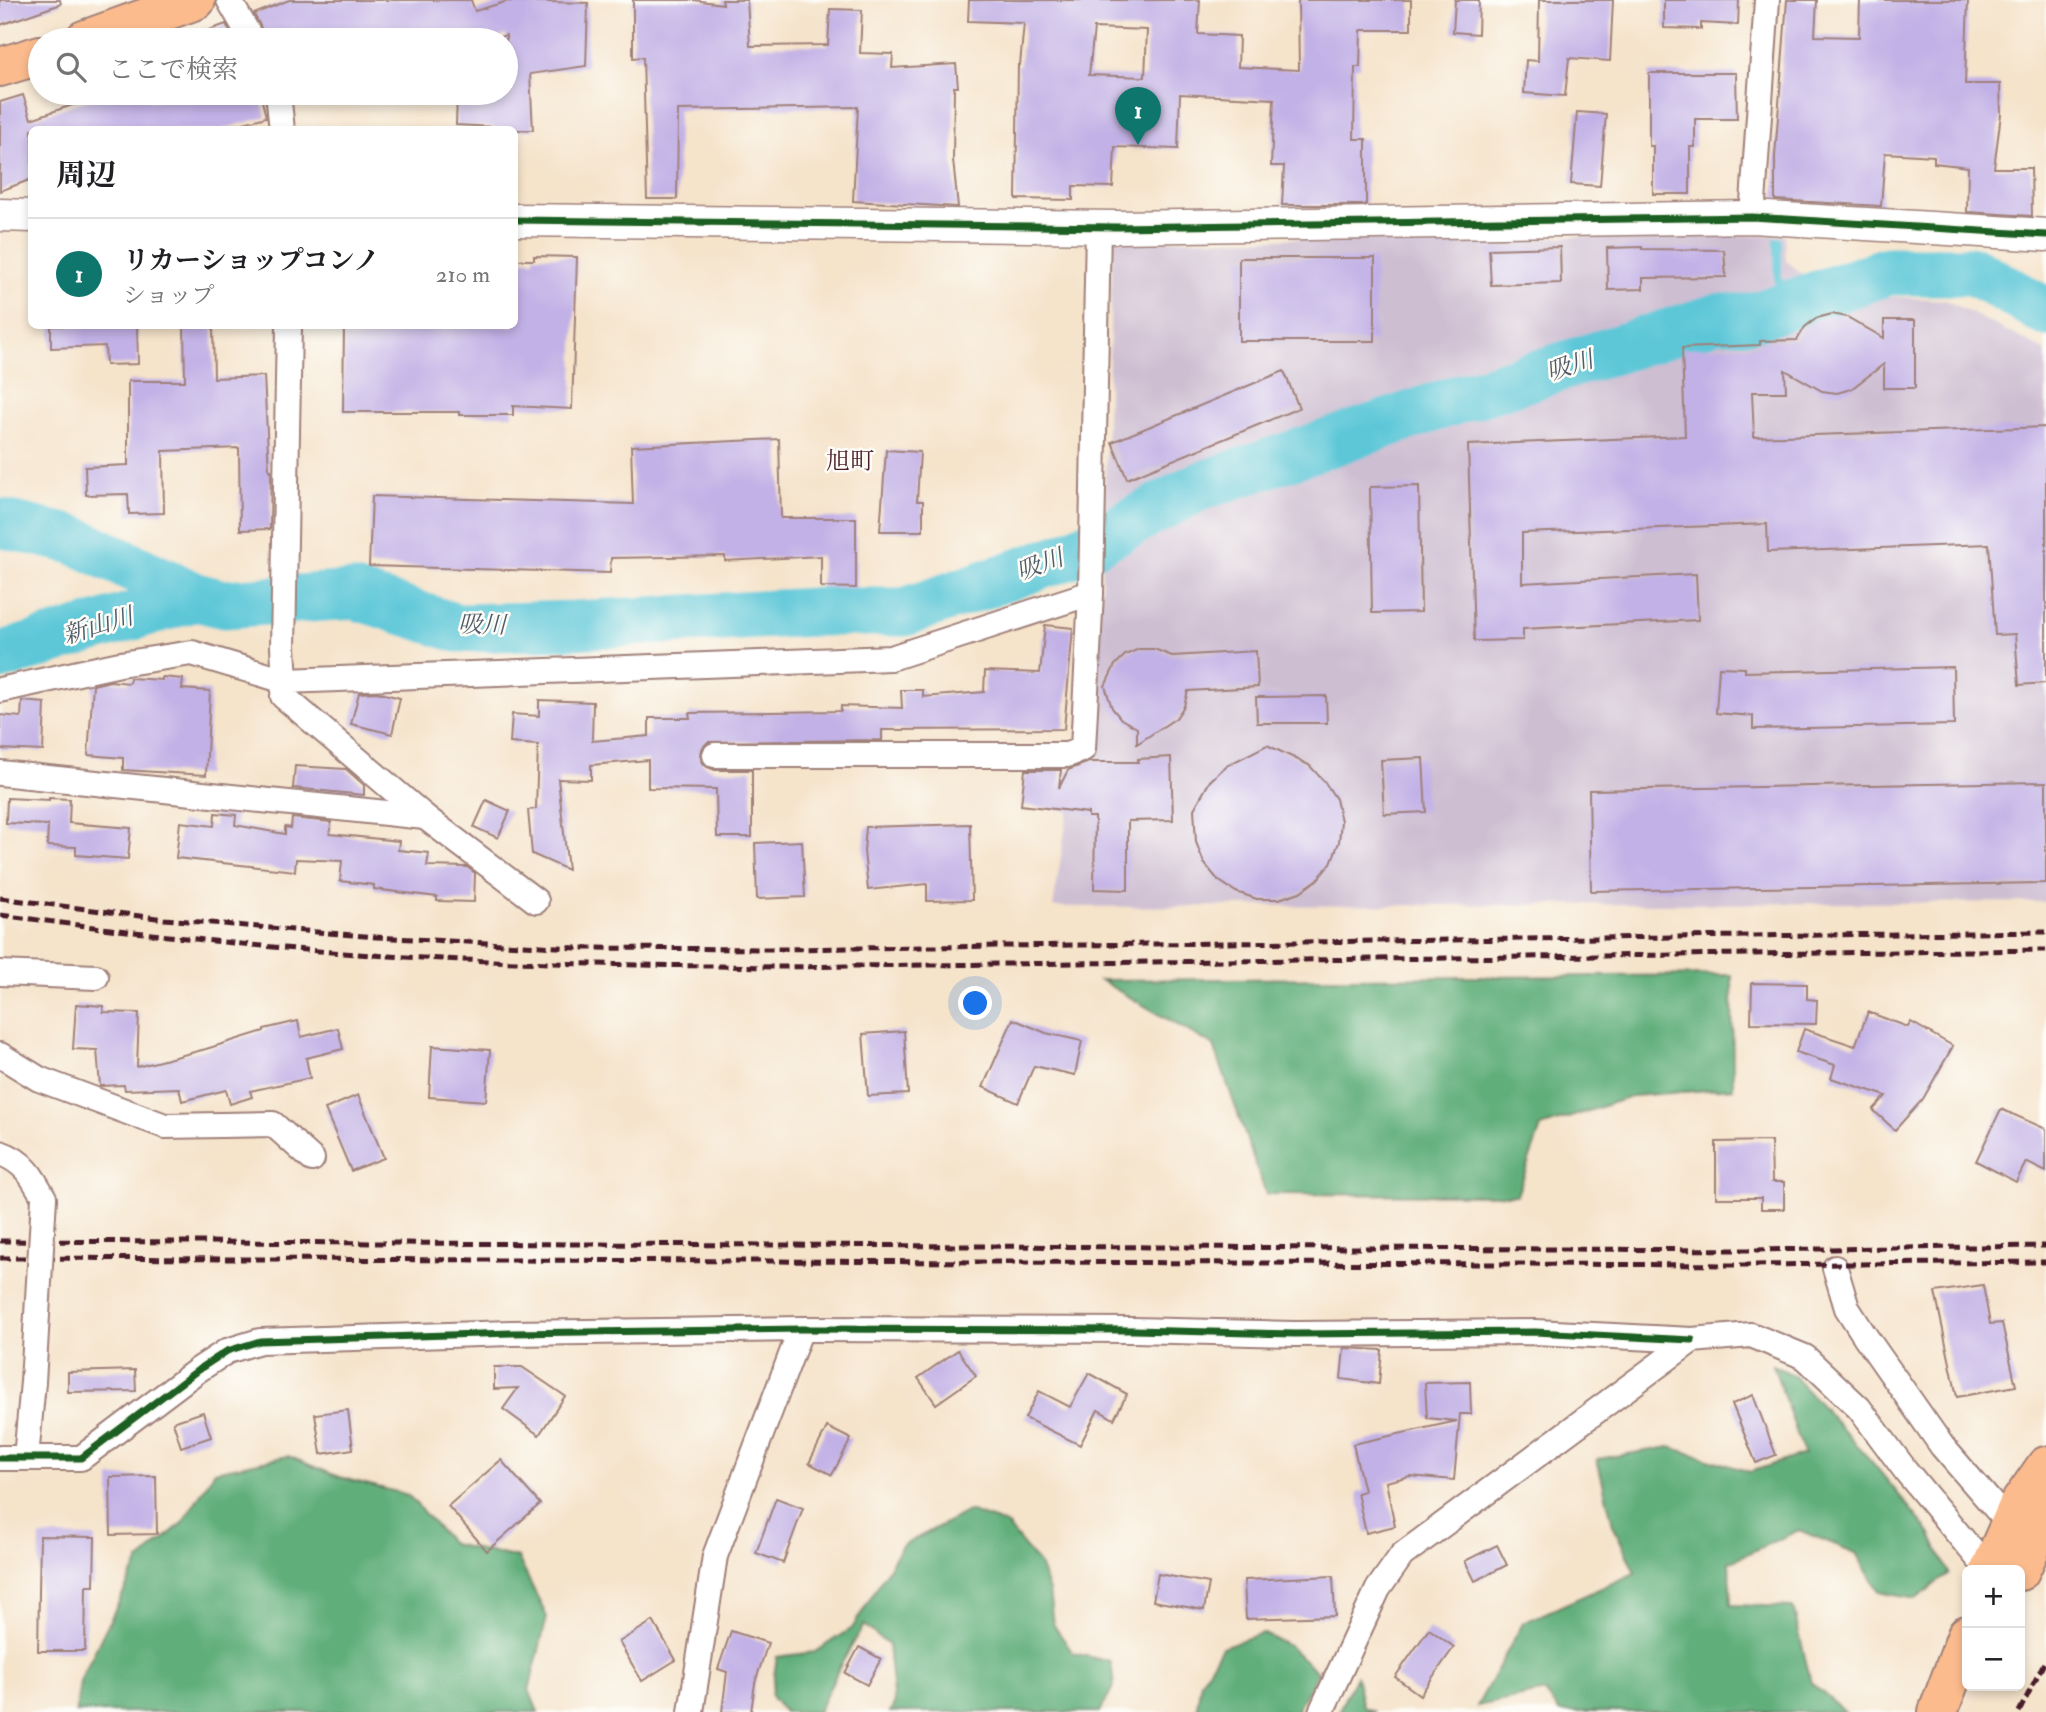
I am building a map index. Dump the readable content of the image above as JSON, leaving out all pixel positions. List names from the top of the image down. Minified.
{"districts":["旭町"],"water":["吸川","新山川"],"page":{"search":"ここで検索","pins":"1","heading":"周辺","list":[{"mark":"1","name":"リカーショップコンノ","note":"ショップ","value":"210 m"}],"map_buttons":["+","−"]}}
